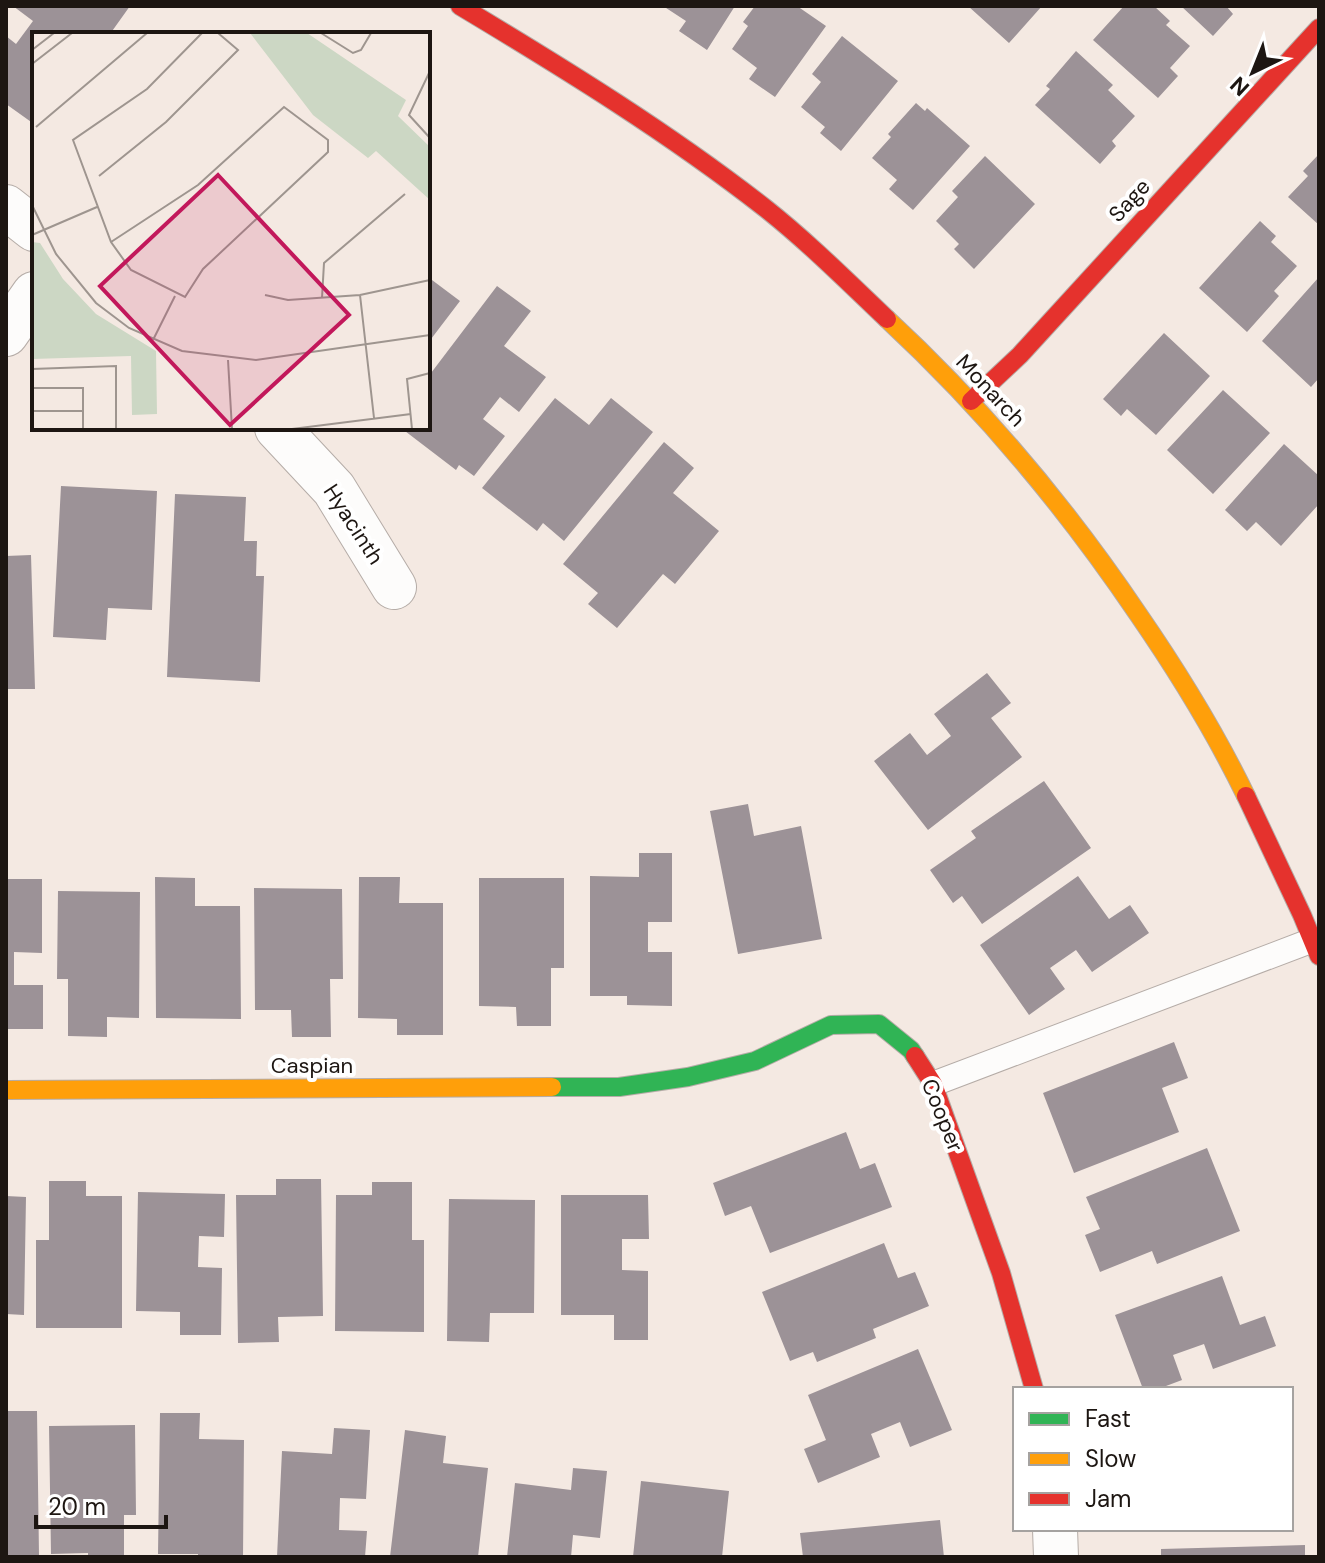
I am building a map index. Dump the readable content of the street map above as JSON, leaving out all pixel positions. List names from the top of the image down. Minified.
{"streets":{"street":["Sage","Monarch","Hyacinth","Caspian","Cooper"]},"crossings":[["Sage","Monarch"],["Caspian","Cooper"]],"legend":["Fast","Slow","Jam"],"scale_bar":"20 m","north":"bottom left"}
